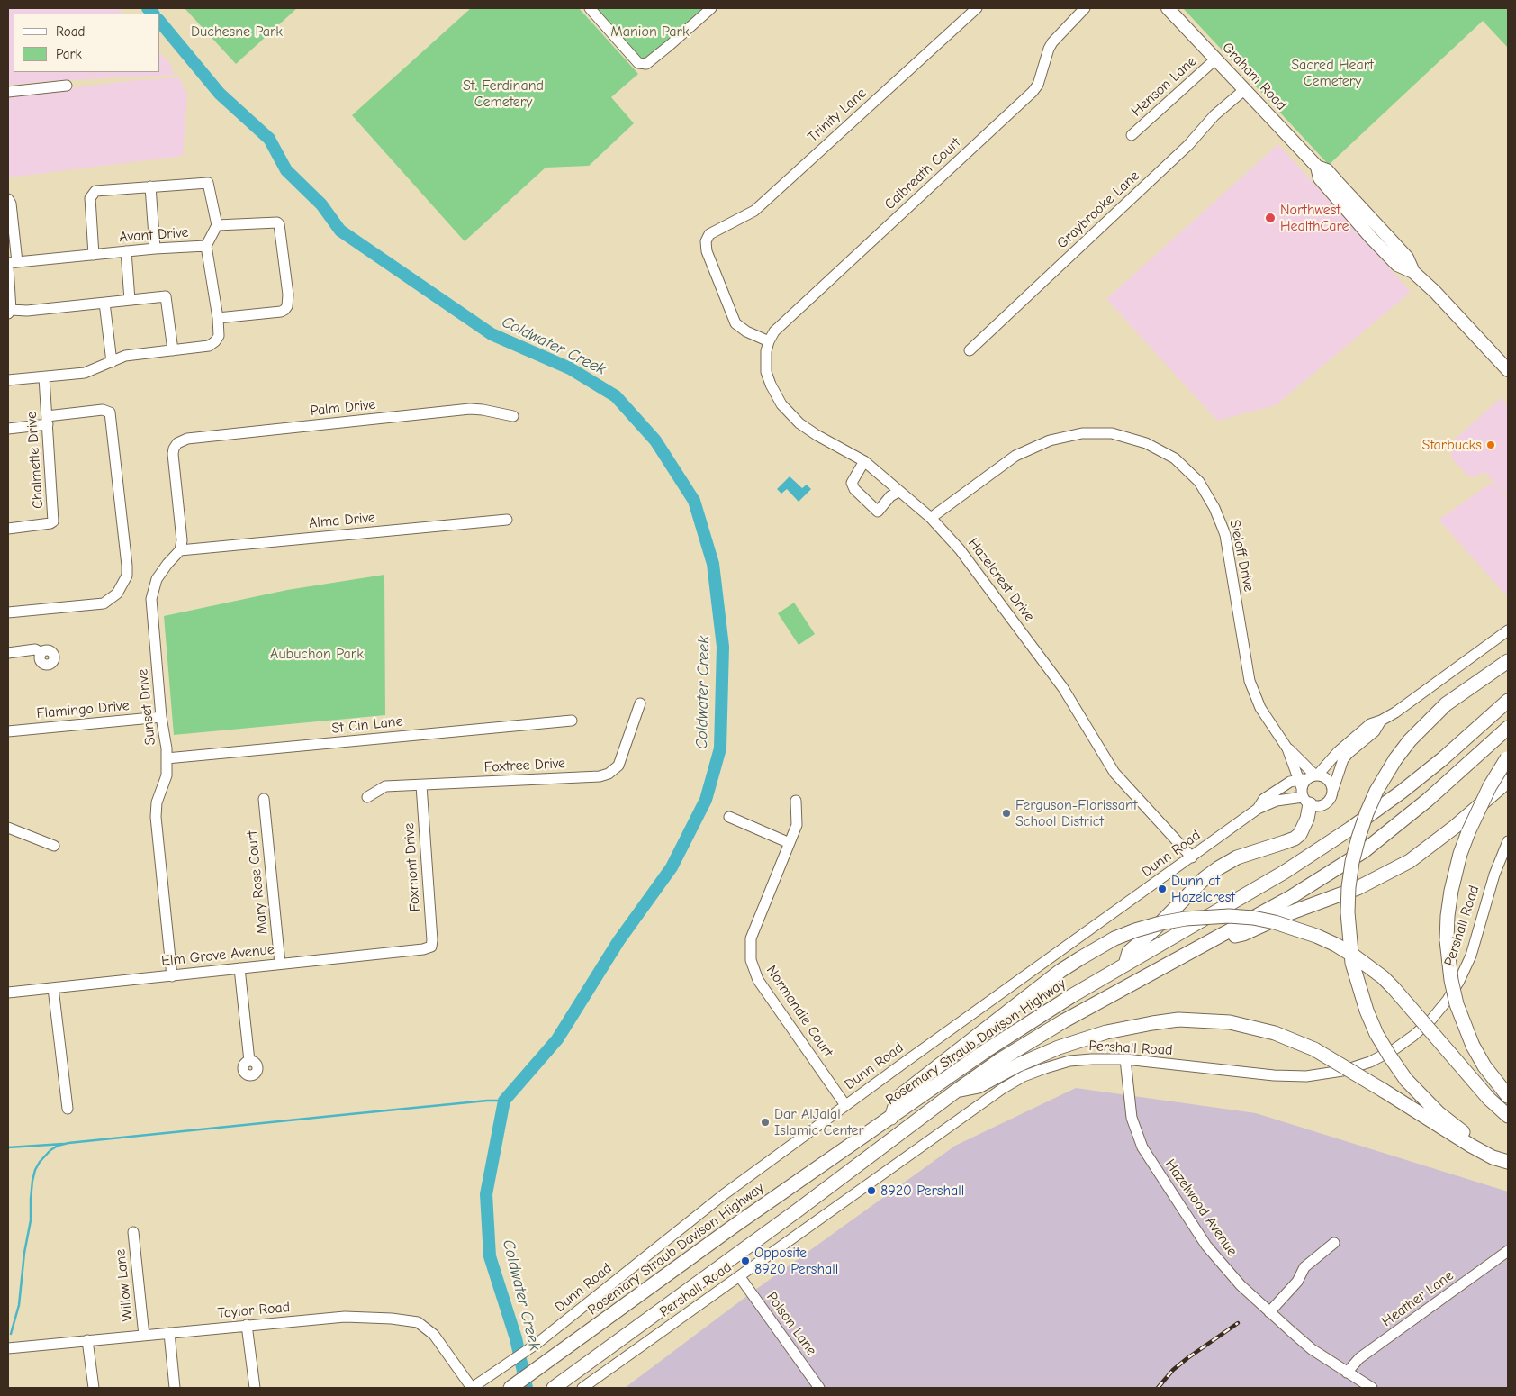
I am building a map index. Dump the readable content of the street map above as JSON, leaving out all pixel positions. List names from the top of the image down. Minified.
{"streets":{"highway":["Rosemary Straub Davison Highway"],"main road":["Graham Road"],"street":["Henson Lane","Trinity Lane","Calbreath Court","Graybrooke Lane","Avant Drive","Palm Drive","Chalmette Drive","Alma Drive","Sieloff Drive","Hazelcrest Drive","Sunset Drive","Flamingo Drive","St Cin Lane","Foxtree Drive","Dunn Road","Foxmont Drive","Mary Rose Court","Pershall Road","Elm Grove Avenue","Normandie Court","Hazelwood Avenue","Willow Lane","Heather Lane","Taylor Road","Polson Lane"]},"crossings":[["Graham Road","Henson Lane"],["Graham Road","Graybrooke Lane"],["Trinity Lane","Calbreath Court"],["Trinity Lane","Hazelcrest Drive"],["Calbreath Court","Hazelcrest Drive"],["Palm Drive","Alma Drive"],["Palm Drive","Sunset Drive"],["Alma Drive","Sunset Drive"],["Sieloff Drive","Hazelcrest Drive"],["Sieloff Drive","Dunn Road"],["Hazelcrest Drive","Dunn Road"],["Sunset Drive","Flamingo Drive"],["Sunset Drive","St Cin Lane"],["Sunset Drive","Elm Grove Avenue"],["Foxtree Drive","Foxmont Drive"],["Dunn Road","Normandie Court"],["Dunn Road","Taylor Road"],["Foxmont Drive","Elm Grove Avenue"],["Mary Rose Court","Elm Grove Avenue"],["Pershall Road","Hazelwood Avenue"],["Pershall Road","Polson Lane"],["Hazelwood Avenue","Heather Lane"],["Willow Lane","Taylor Road"]],"water":["Coldwater Creek"],"parks":["Duchesne Park","Manion Park","Sacred Heart Cemetery","St. Ferdinand Cemetery","Aubuchon Park"],"places":["Northwest HealthCare","Starbucks","Ferguson-Florissant School District","Dunn at Hazelcrest","Dar AlJalal Islamic Center","8920 Pershall","Opposite 8920 Pershall"],"legend":["Road","Park"]}
